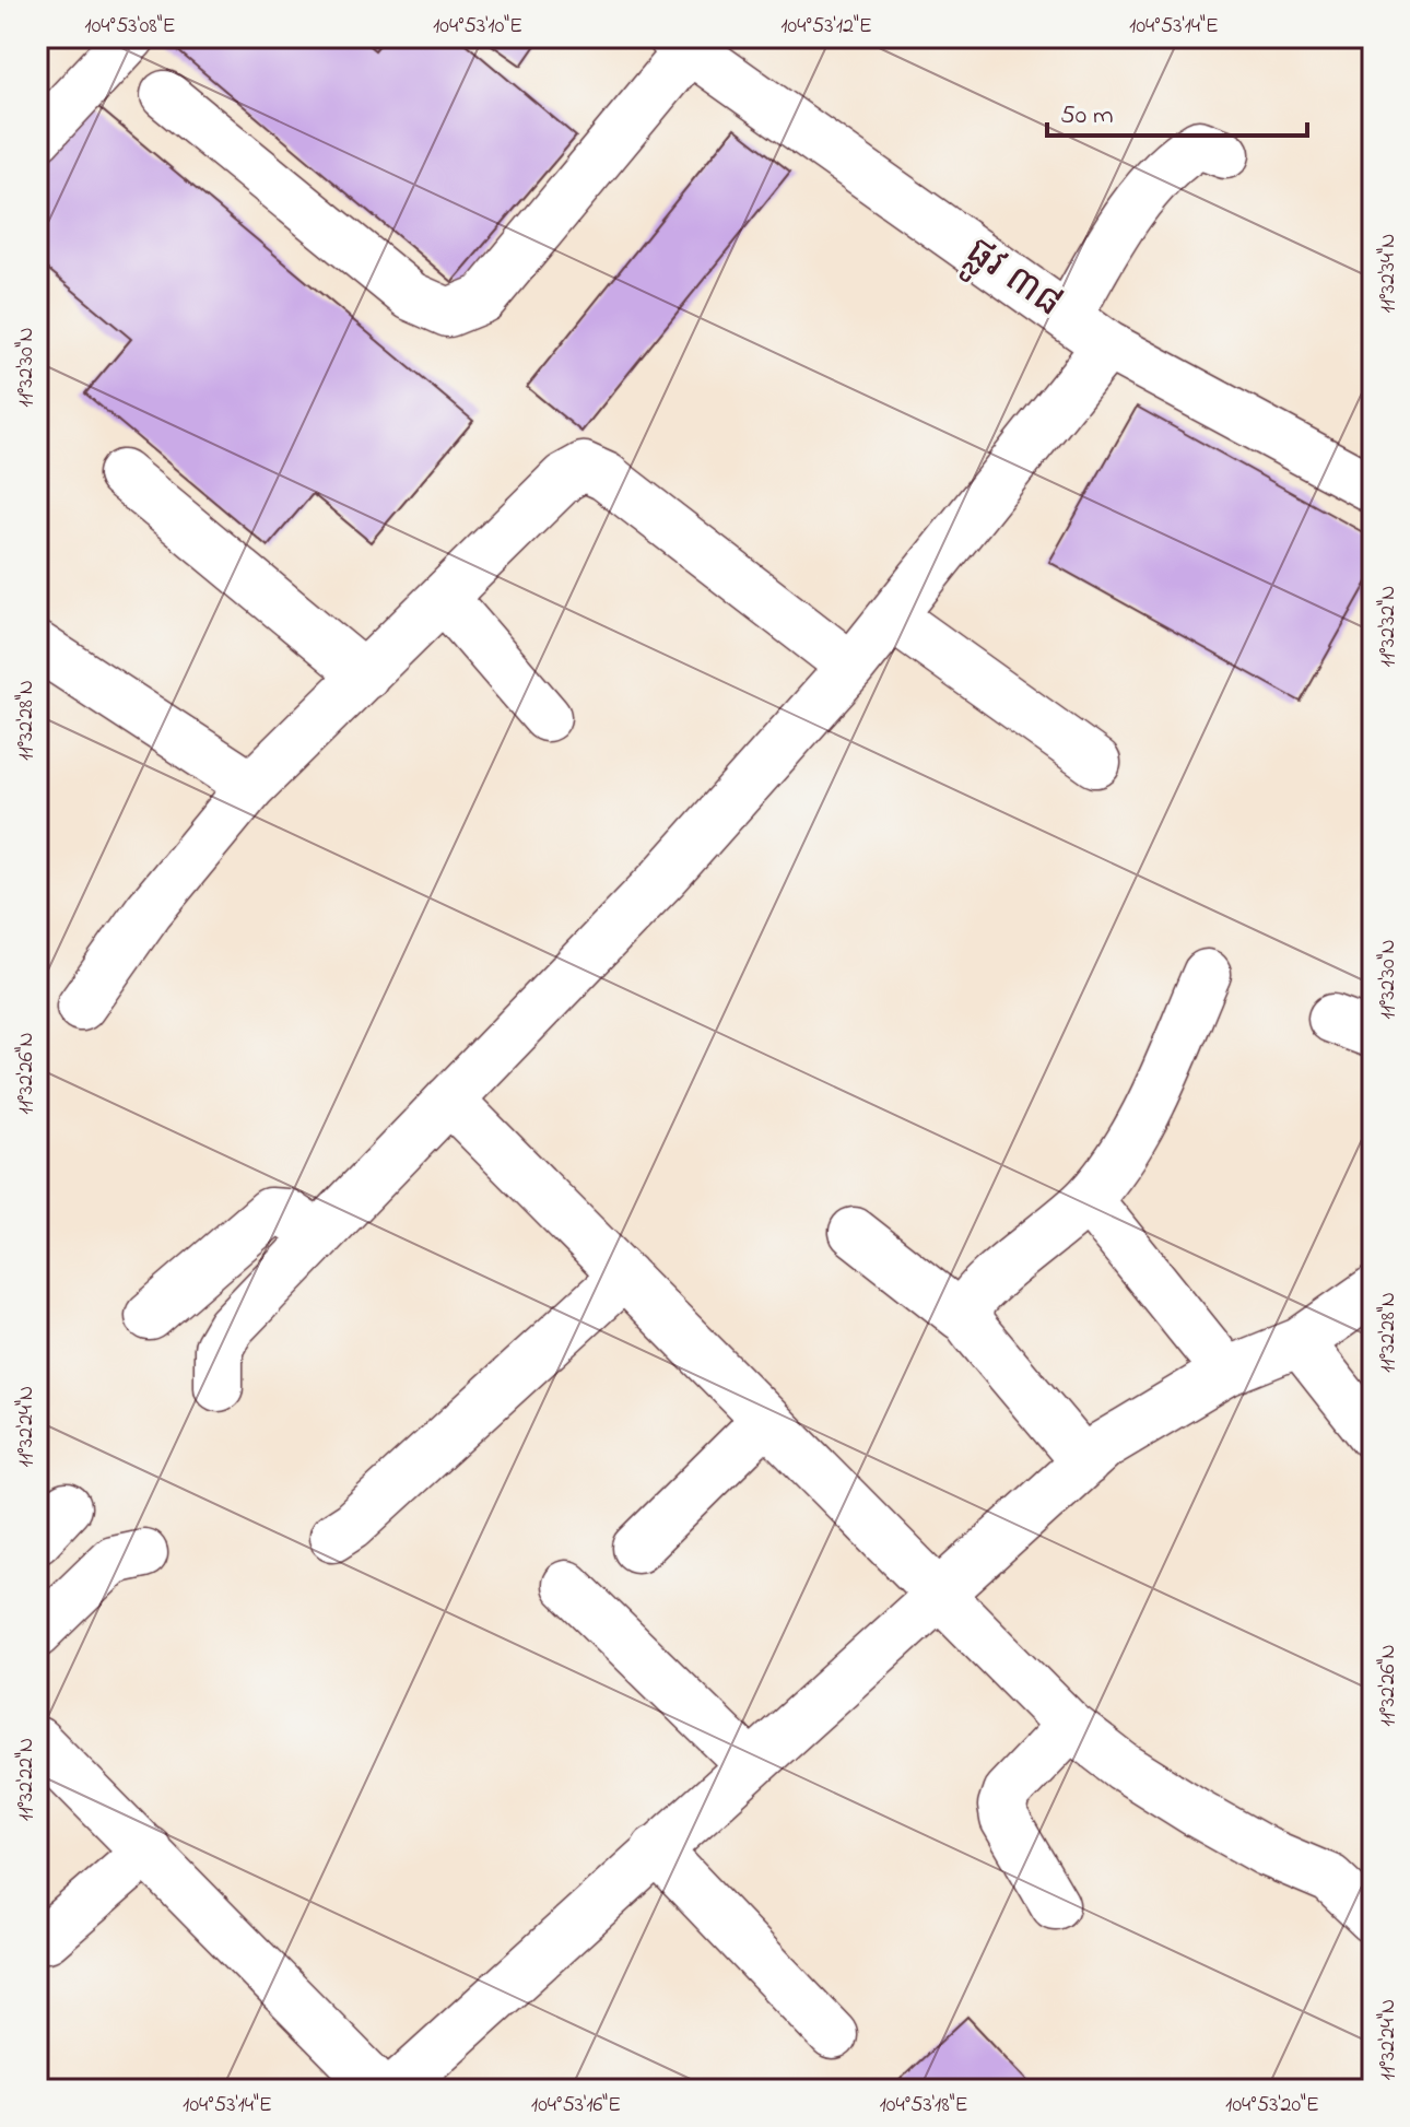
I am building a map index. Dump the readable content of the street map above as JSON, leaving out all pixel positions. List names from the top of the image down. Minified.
{"streets":{"street":["ផ្លូវ ៣៨"]},"scale_bar":"50 m","coordinates":["104°53'08\"E","104°53'10\"E","104°53'12\"E","104°53'14\"E","11°32'34\"N","11°32'30\"N","11°32'32\"N","11°32'28\"N","11°32'26\"N","11°32'24\"N","11°32'22\"N","104°53'16\"E","104°53'18\"E","104°53'20\"E"]}
